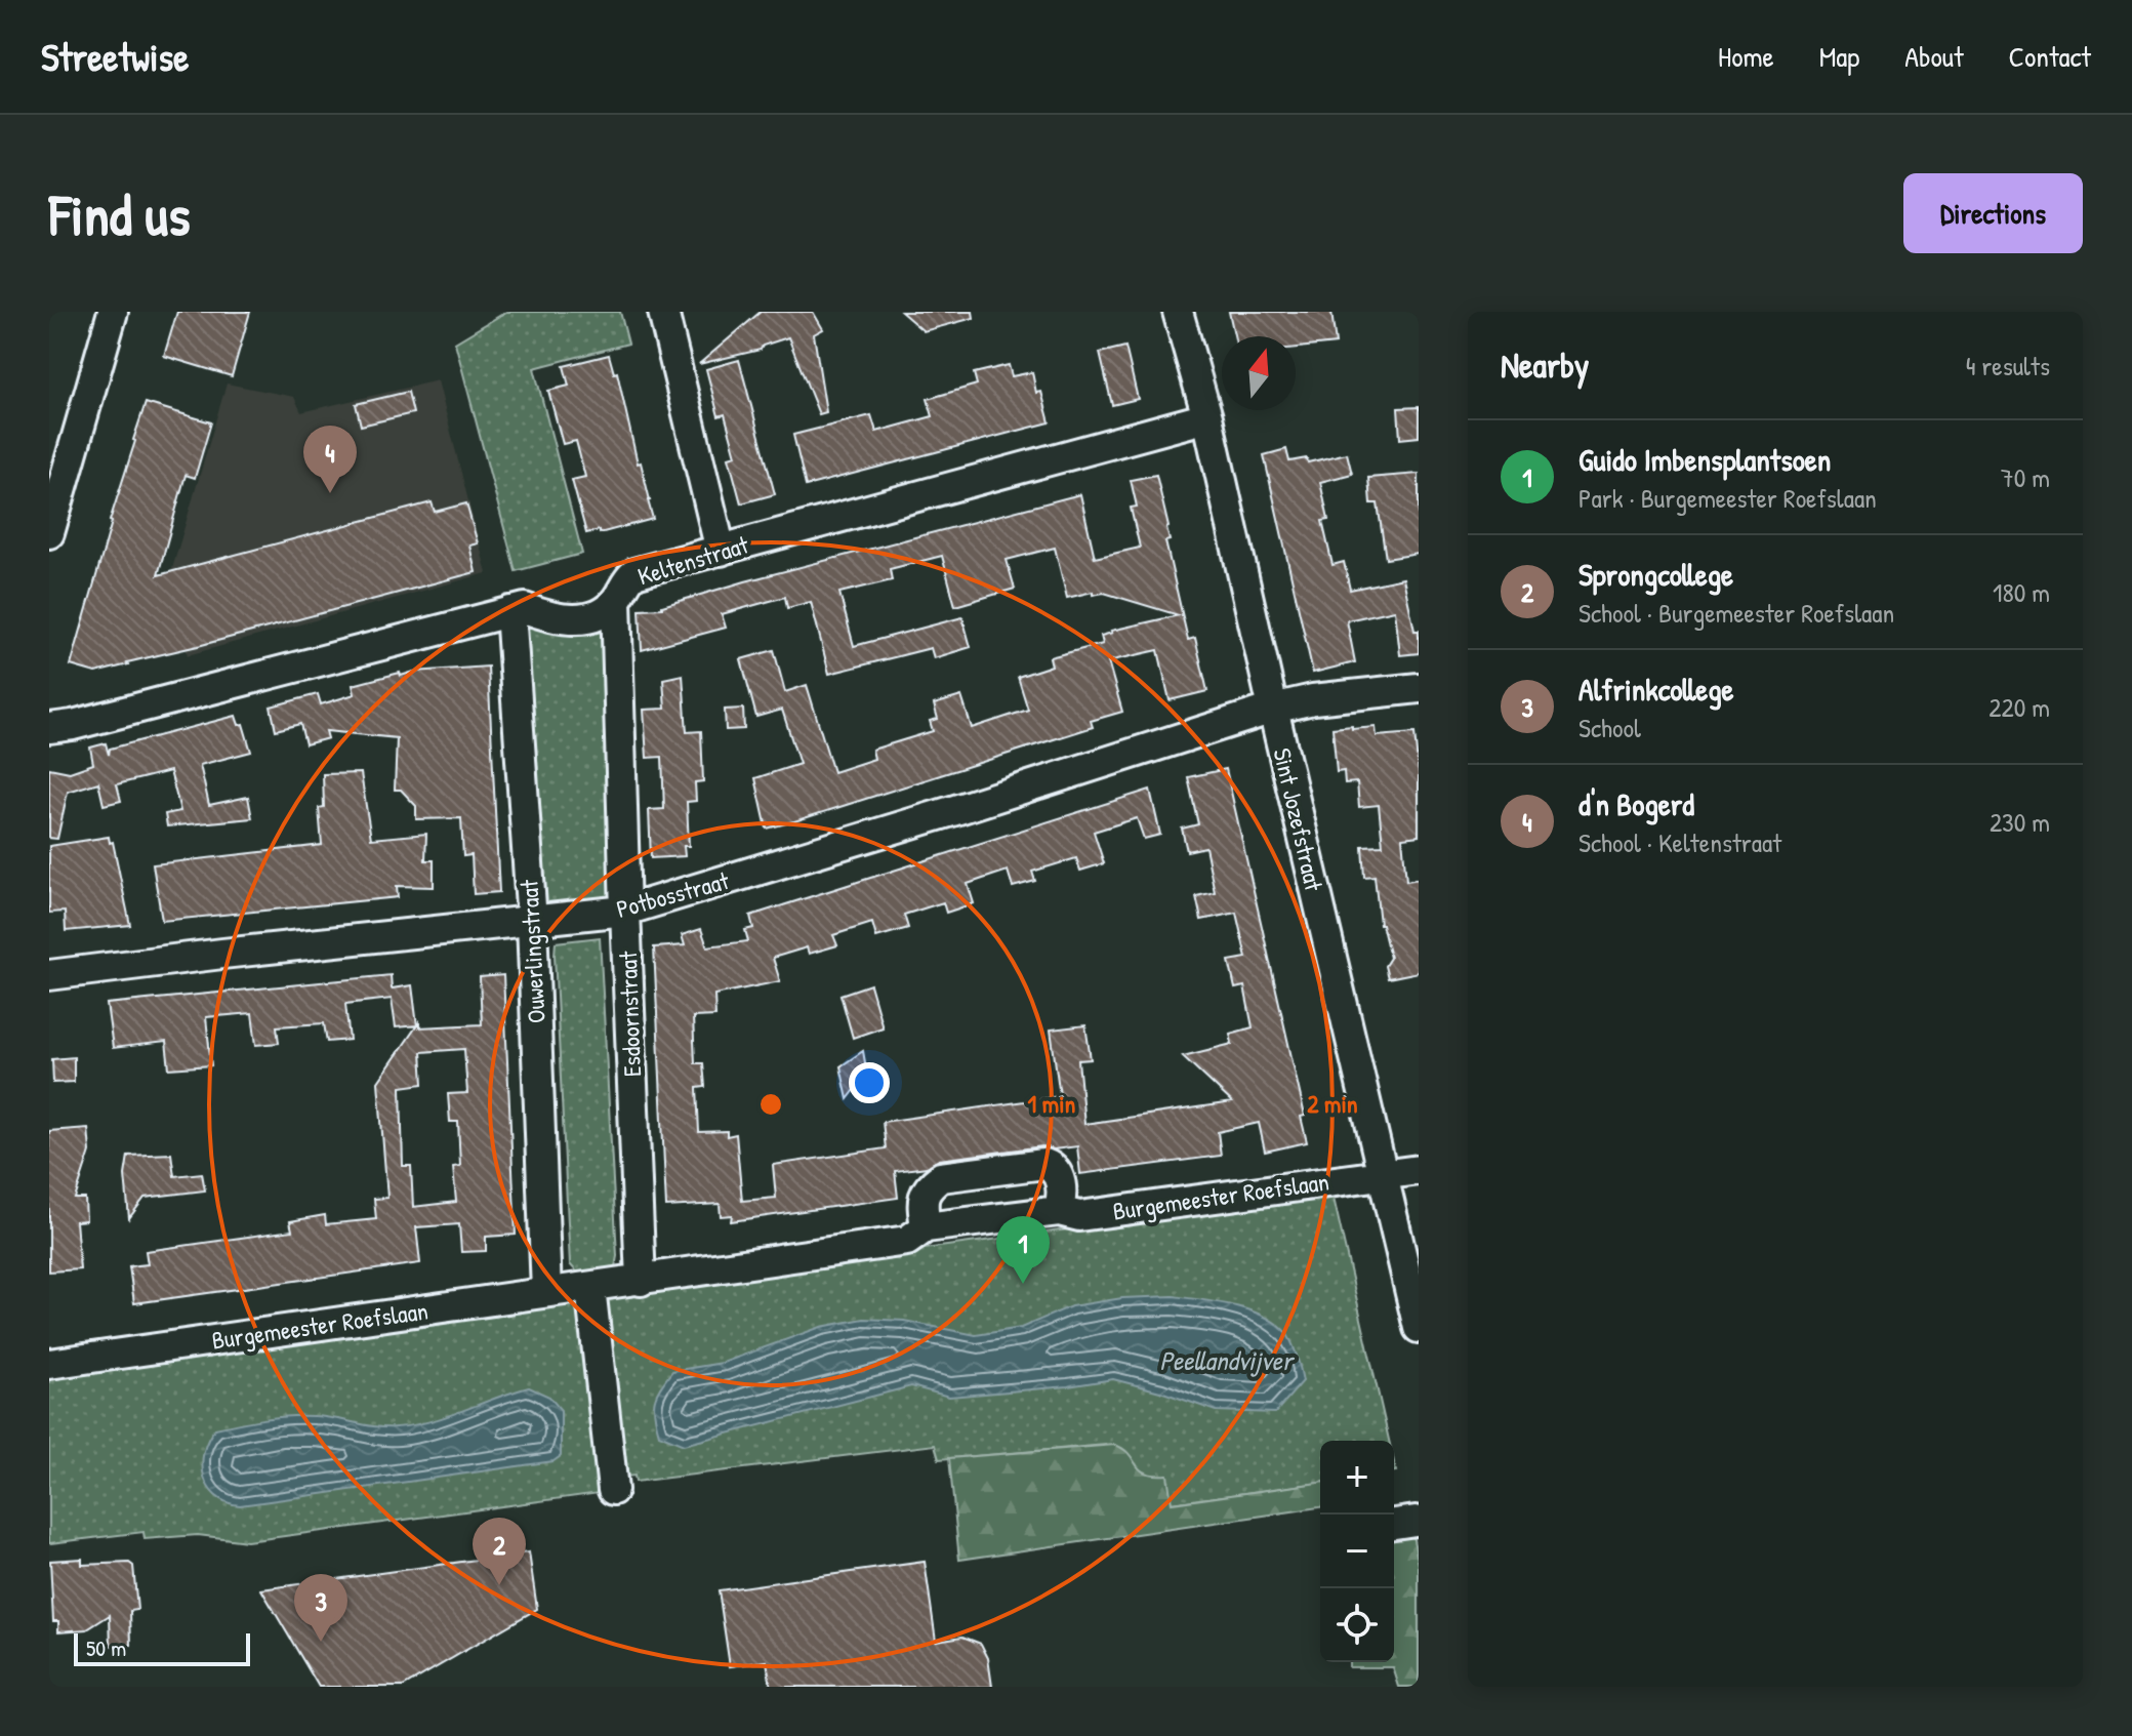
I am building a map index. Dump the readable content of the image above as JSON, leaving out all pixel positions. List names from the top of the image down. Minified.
{"streets":{"street":["Keltenstraat","Sint Jozefstraat","Potbosstraat","Ouwerlingstraat","Esdoornstraat","Burgemeester Roefslaan"]},"crossings":[["Keltenstraat","Sint Jozefstraat"],["Keltenstraat","Ouwerlingstraat"],["Keltenstraat","Esdoornstraat"],["Sint Jozefstraat","Potbosstraat"],["Sint Jozefstraat","Burgemeester Roefslaan"],["Potbosstraat","Ouwerlingstraat"],["Potbosstraat","Esdoornstraat"],["Ouwerlingstraat","Burgemeester Roefslaan"],["Esdoornstraat","Burgemeester Roefslaan"]],"water":["Peellandvijver"],"scale_bar":"50 m","north":"top","page":{"header":"Streetwise","nav":["Home","Map","About","Contact"],"buttons":"Directions","title":"Find us","heading":["Nearby","4 results"],"list":[{"mark":"1","name":"Guido Imbensplantsoen","note":"Park · Burgemeester Roefslaan","value":"70 m"},{"mark":"2","name":"Sprongcollege","note":"School · Burgemeester Roefslaan","value":"180 m"},{"mark":"3","name":"Alfrinkcollege","note":"School","value":"220 m"},{"mark":"4","name":"d'n Bogerd","note":"School · Keltenstraat","value":"230 m"}],"pins":["4","1","2","3"],"map_buttons":["+","−"],"scale":"50 m"},"rings":["1 min","2 min"]}
